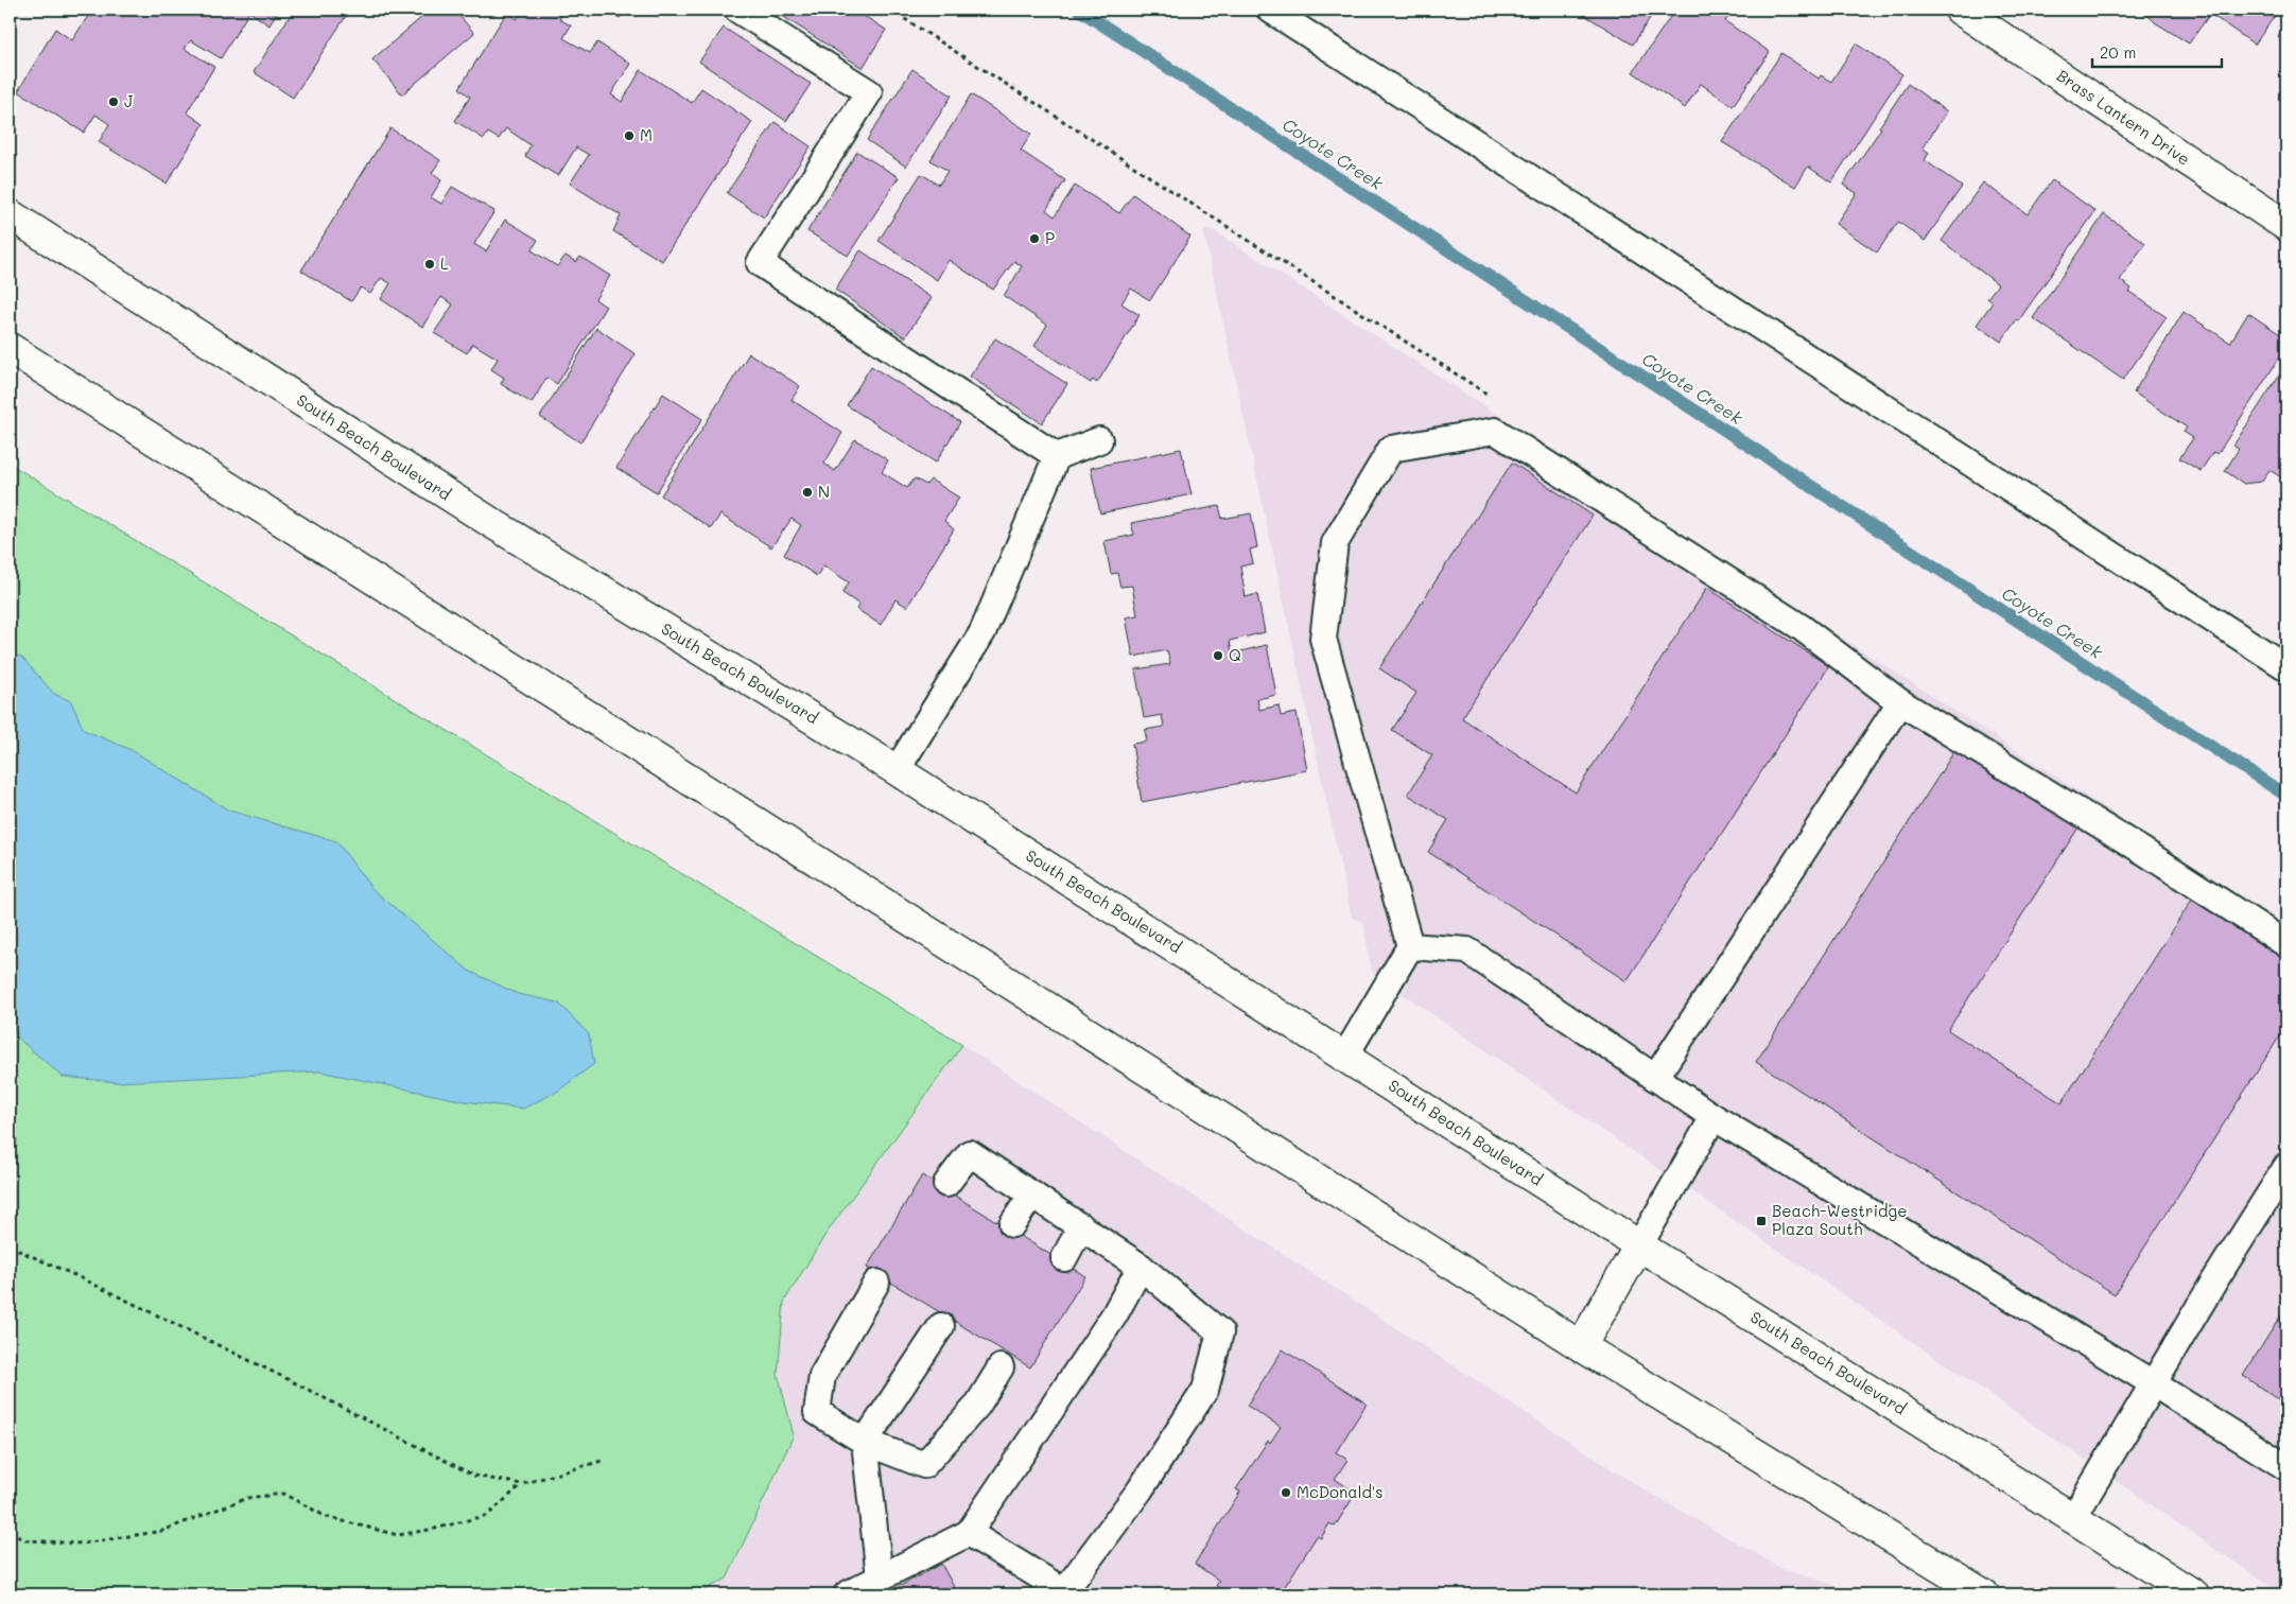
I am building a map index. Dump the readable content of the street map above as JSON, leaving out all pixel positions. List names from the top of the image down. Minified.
{"streets":{"main road":["Brass Lantern Drive","South Beach Boulevard"]},"water":["Coyote Creek"],"places":{"other":["J","M","P","L","N","Q","McDonald's"],"transit":["Beach-Westridge Plaza South"]},"scale_bar":"20 m"}
